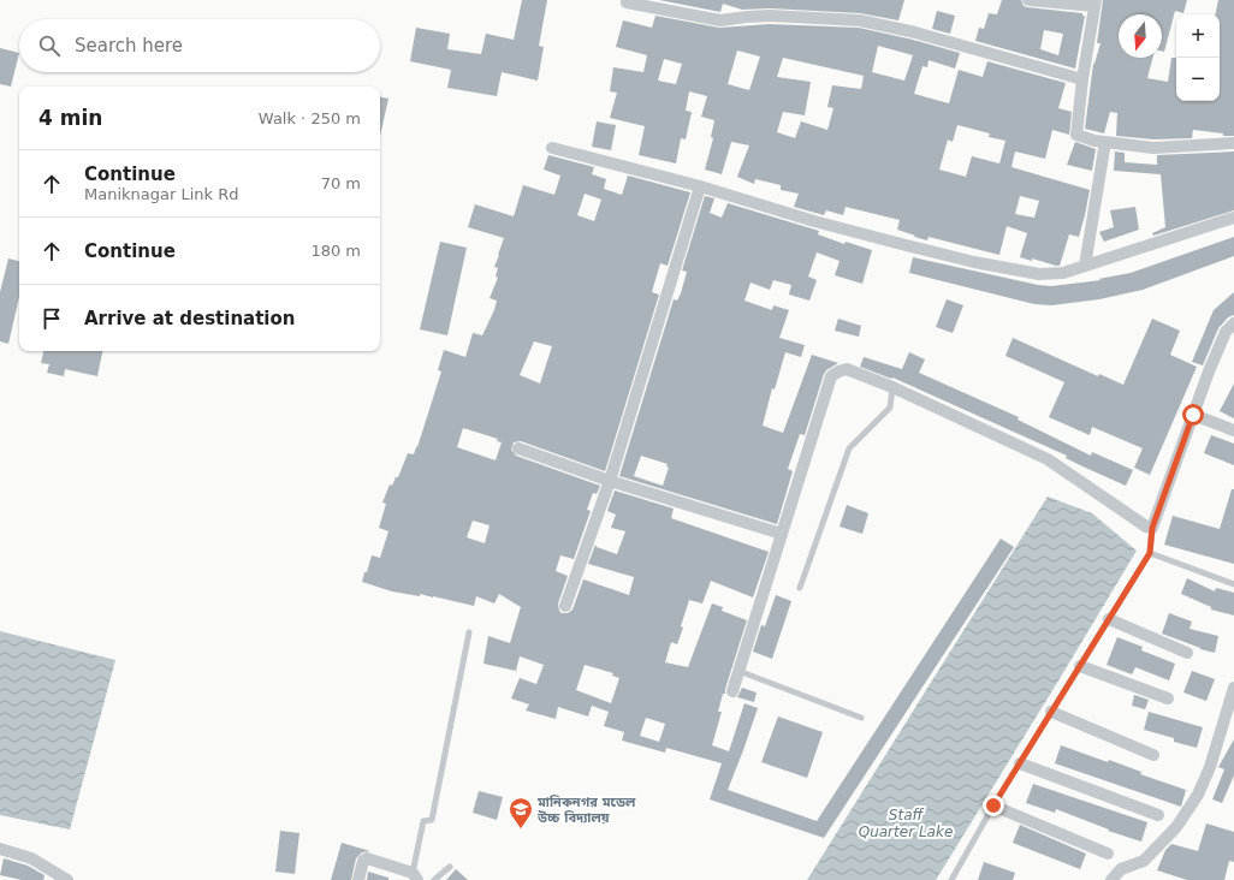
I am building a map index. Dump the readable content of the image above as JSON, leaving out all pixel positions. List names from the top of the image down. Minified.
{"water":["Staff Quarter Lake"],"places":{"school or university":["মানিকনগর মডেল উচ্চ বিদ্যালয়"]},"north":"bottom","page":{"map_buttons":["+","−"],"search":"Search here","heading":["4 min","Walk · 250 m"],"list":[["Continue","Maniknagar Link Rd","70 m"],["Continue","180 m"],"Arrive at destination"]}}
